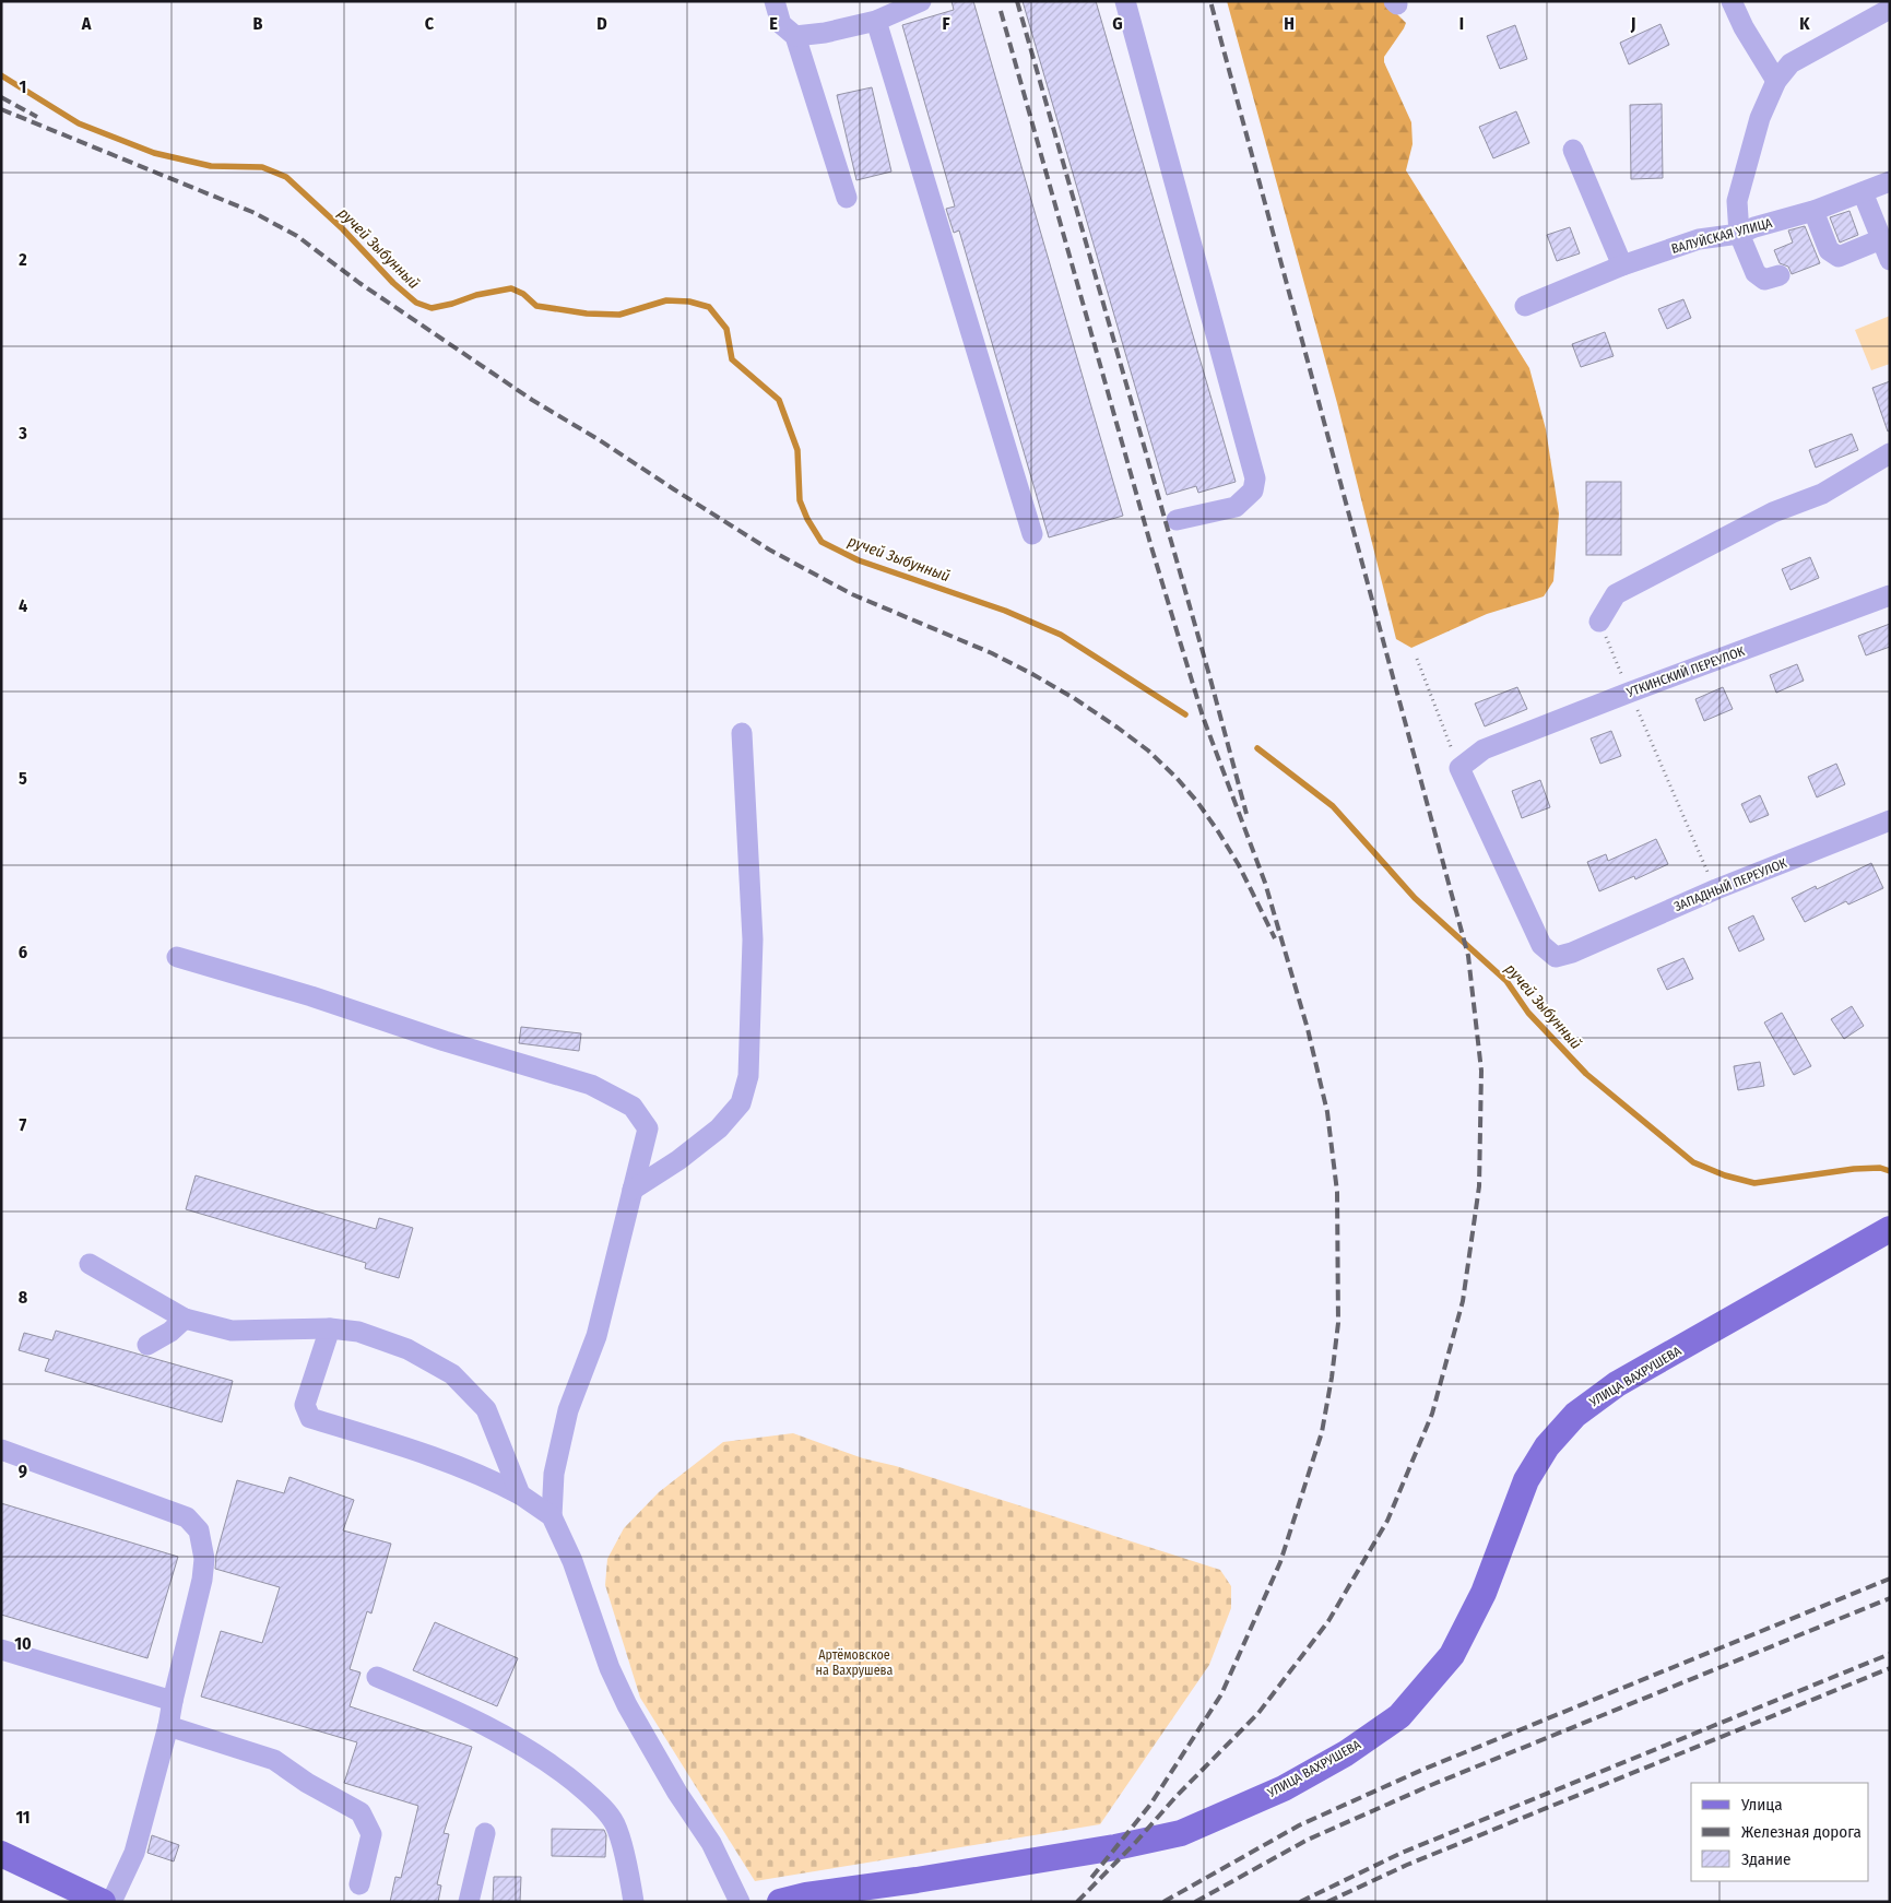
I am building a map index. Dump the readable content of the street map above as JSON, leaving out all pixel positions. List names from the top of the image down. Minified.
{"streets":{"main road":["УЛИЦА ВАХРУШЕВА"],"street":["ВАЛУЙСКАЯ УЛИЦА","УТКИНСКИЙ ПЕРЕУЛОК","ЗАПАДНЫЙ ПЕРЕУЛОК"]},"crossings":[["УТКИНСКИЙ ПЕРЕУЛОК","ЗАПАДНЫЙ ПЕРЕУЛОК"]],"water":["ручей Зыбунный"],"parks":["Артёмовское на Вахрушева"],"legend":["Улица","Железная дорога","Здание"],"grid":{"columns":["A","B","C","D","E","F","G","H","I","J","K"],"rows":["1","2","3","4","5","6","7","8","9","10","11"]}}
